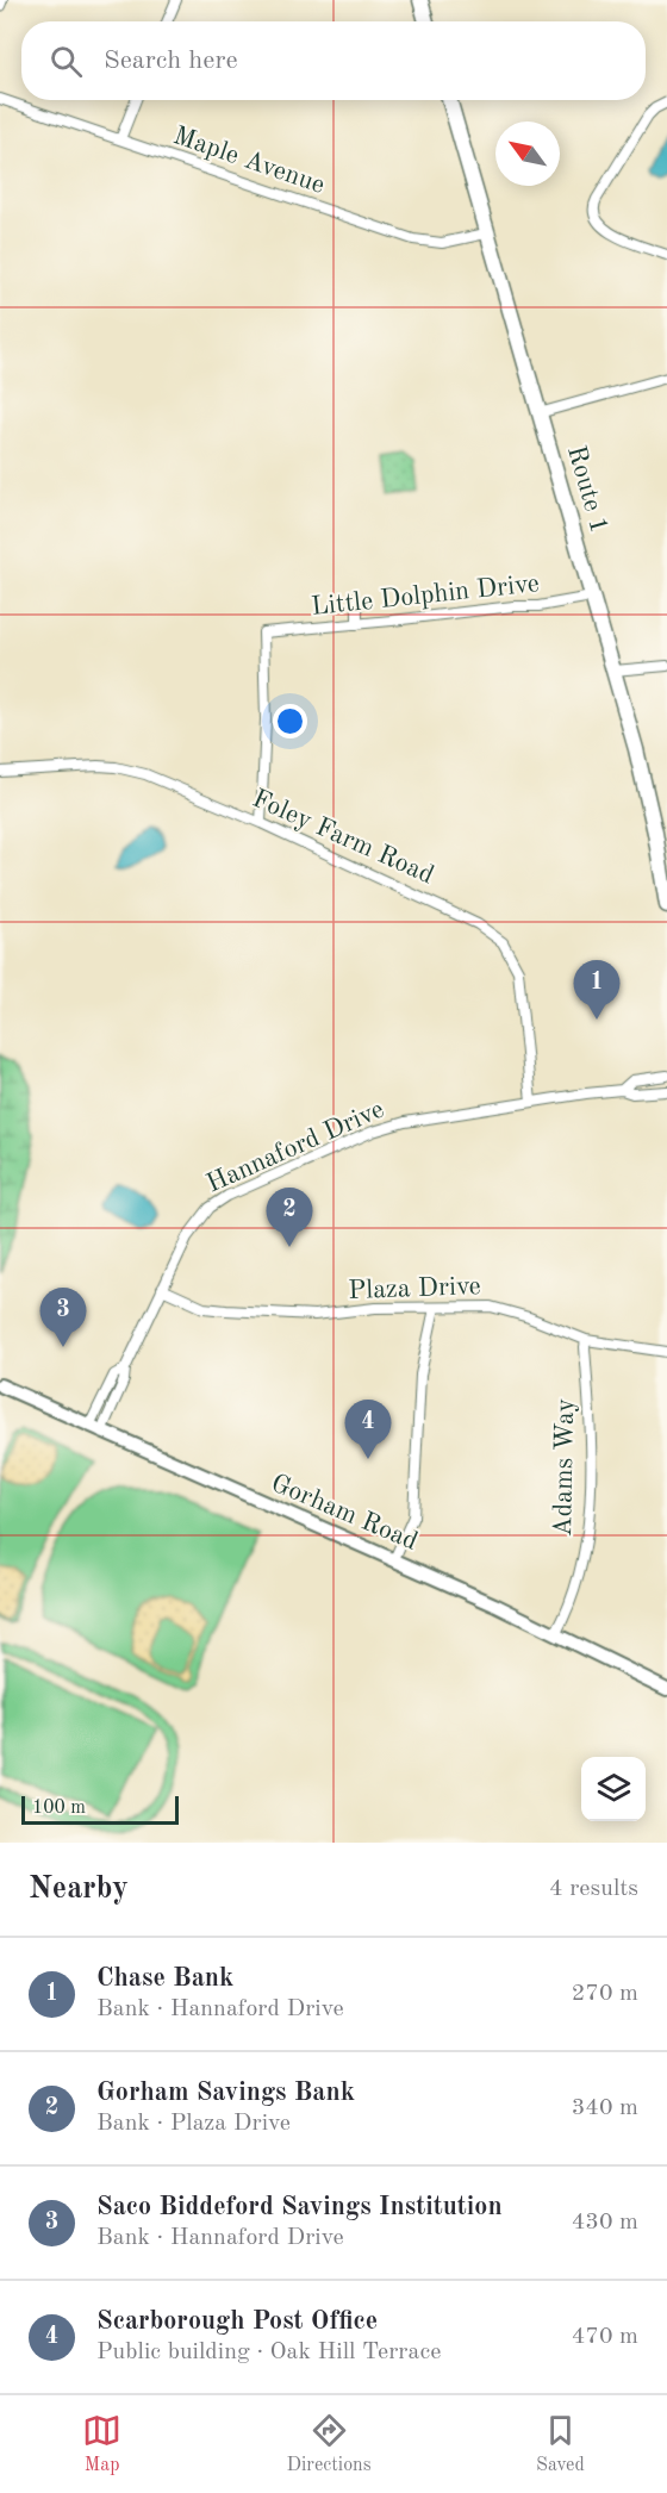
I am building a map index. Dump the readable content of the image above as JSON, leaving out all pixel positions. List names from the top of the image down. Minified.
{"streets":{"main road":["Route 1","Gorham Road"],"street":["Maple Avenue","Little Dolphin Drive","Foley Farm Road","Hannaford Drive","Plaza Drive","Adams Way"]},"crossings":[["Maple Avenue","Route 1"],["Route 1","Little Dolphin Drive"],["Little Dolphin Drive","Foley Farm Road"],["Foley Farm Road","Hannaford Drive"],["Hannaford Drive","Plaza Drive"],["Hannaford Drive","Gorham Road"],["Plaza Drive","Adams Way"],["Adams Way","Gorham Road"]],"scale_bar":"100 m","north":"top left","page":{"search":"Search here","pins":["1","2","3","4"],"scale":"100 m","heading":["Nearby","4 results"],"list":[{"mark":"1","name":"Chase Bank","note":"Bank · Hannaford Drive","value":"270 m"},{"mark":"2","name":"Gorham Savings Bank","note":"Bank · Plaza Drive","value":"340 m"},{"mark":"3","name":"Saco Biddeford Savings Institution","note":"Bank · Hannaford Drive","value":"430 m"},{"mark":"4","name":"Scarborough Post Office","note":"Public building · Oak Hill Terrace","value":"470 m"}],"nav":["Map","Directions","Saved"]}}
